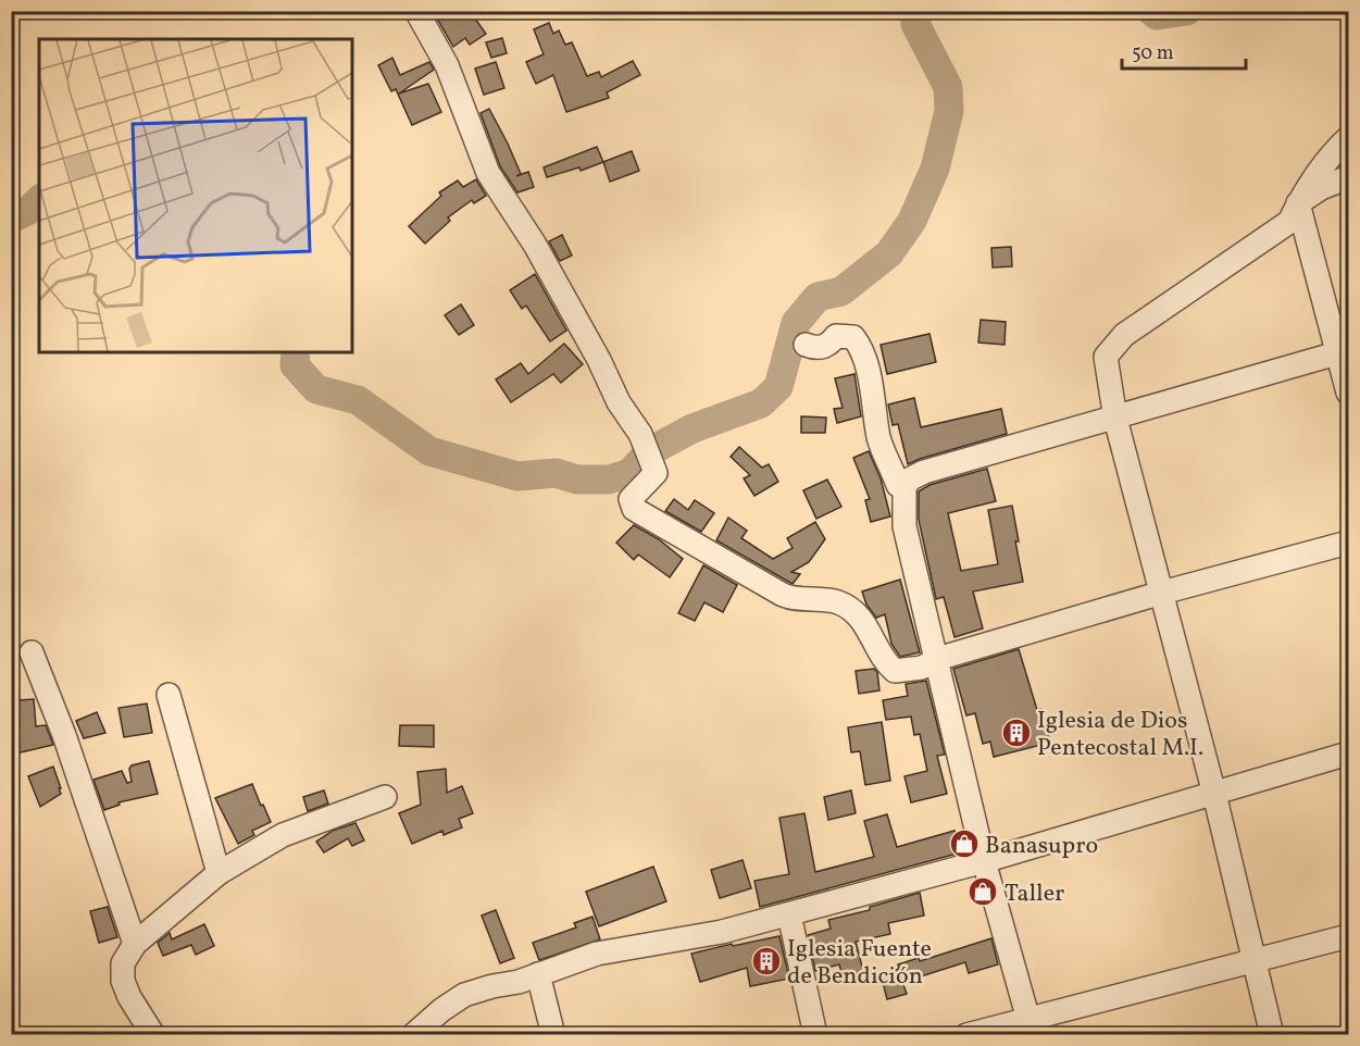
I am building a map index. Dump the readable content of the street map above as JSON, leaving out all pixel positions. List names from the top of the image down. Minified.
{"places":{"building":["Iglesia de Dios Pentecostal M.I.","Iglesia Fuente de Bendición"],"shop":["Banasupro","Taller"]},"scale_bar":"50 m"}
